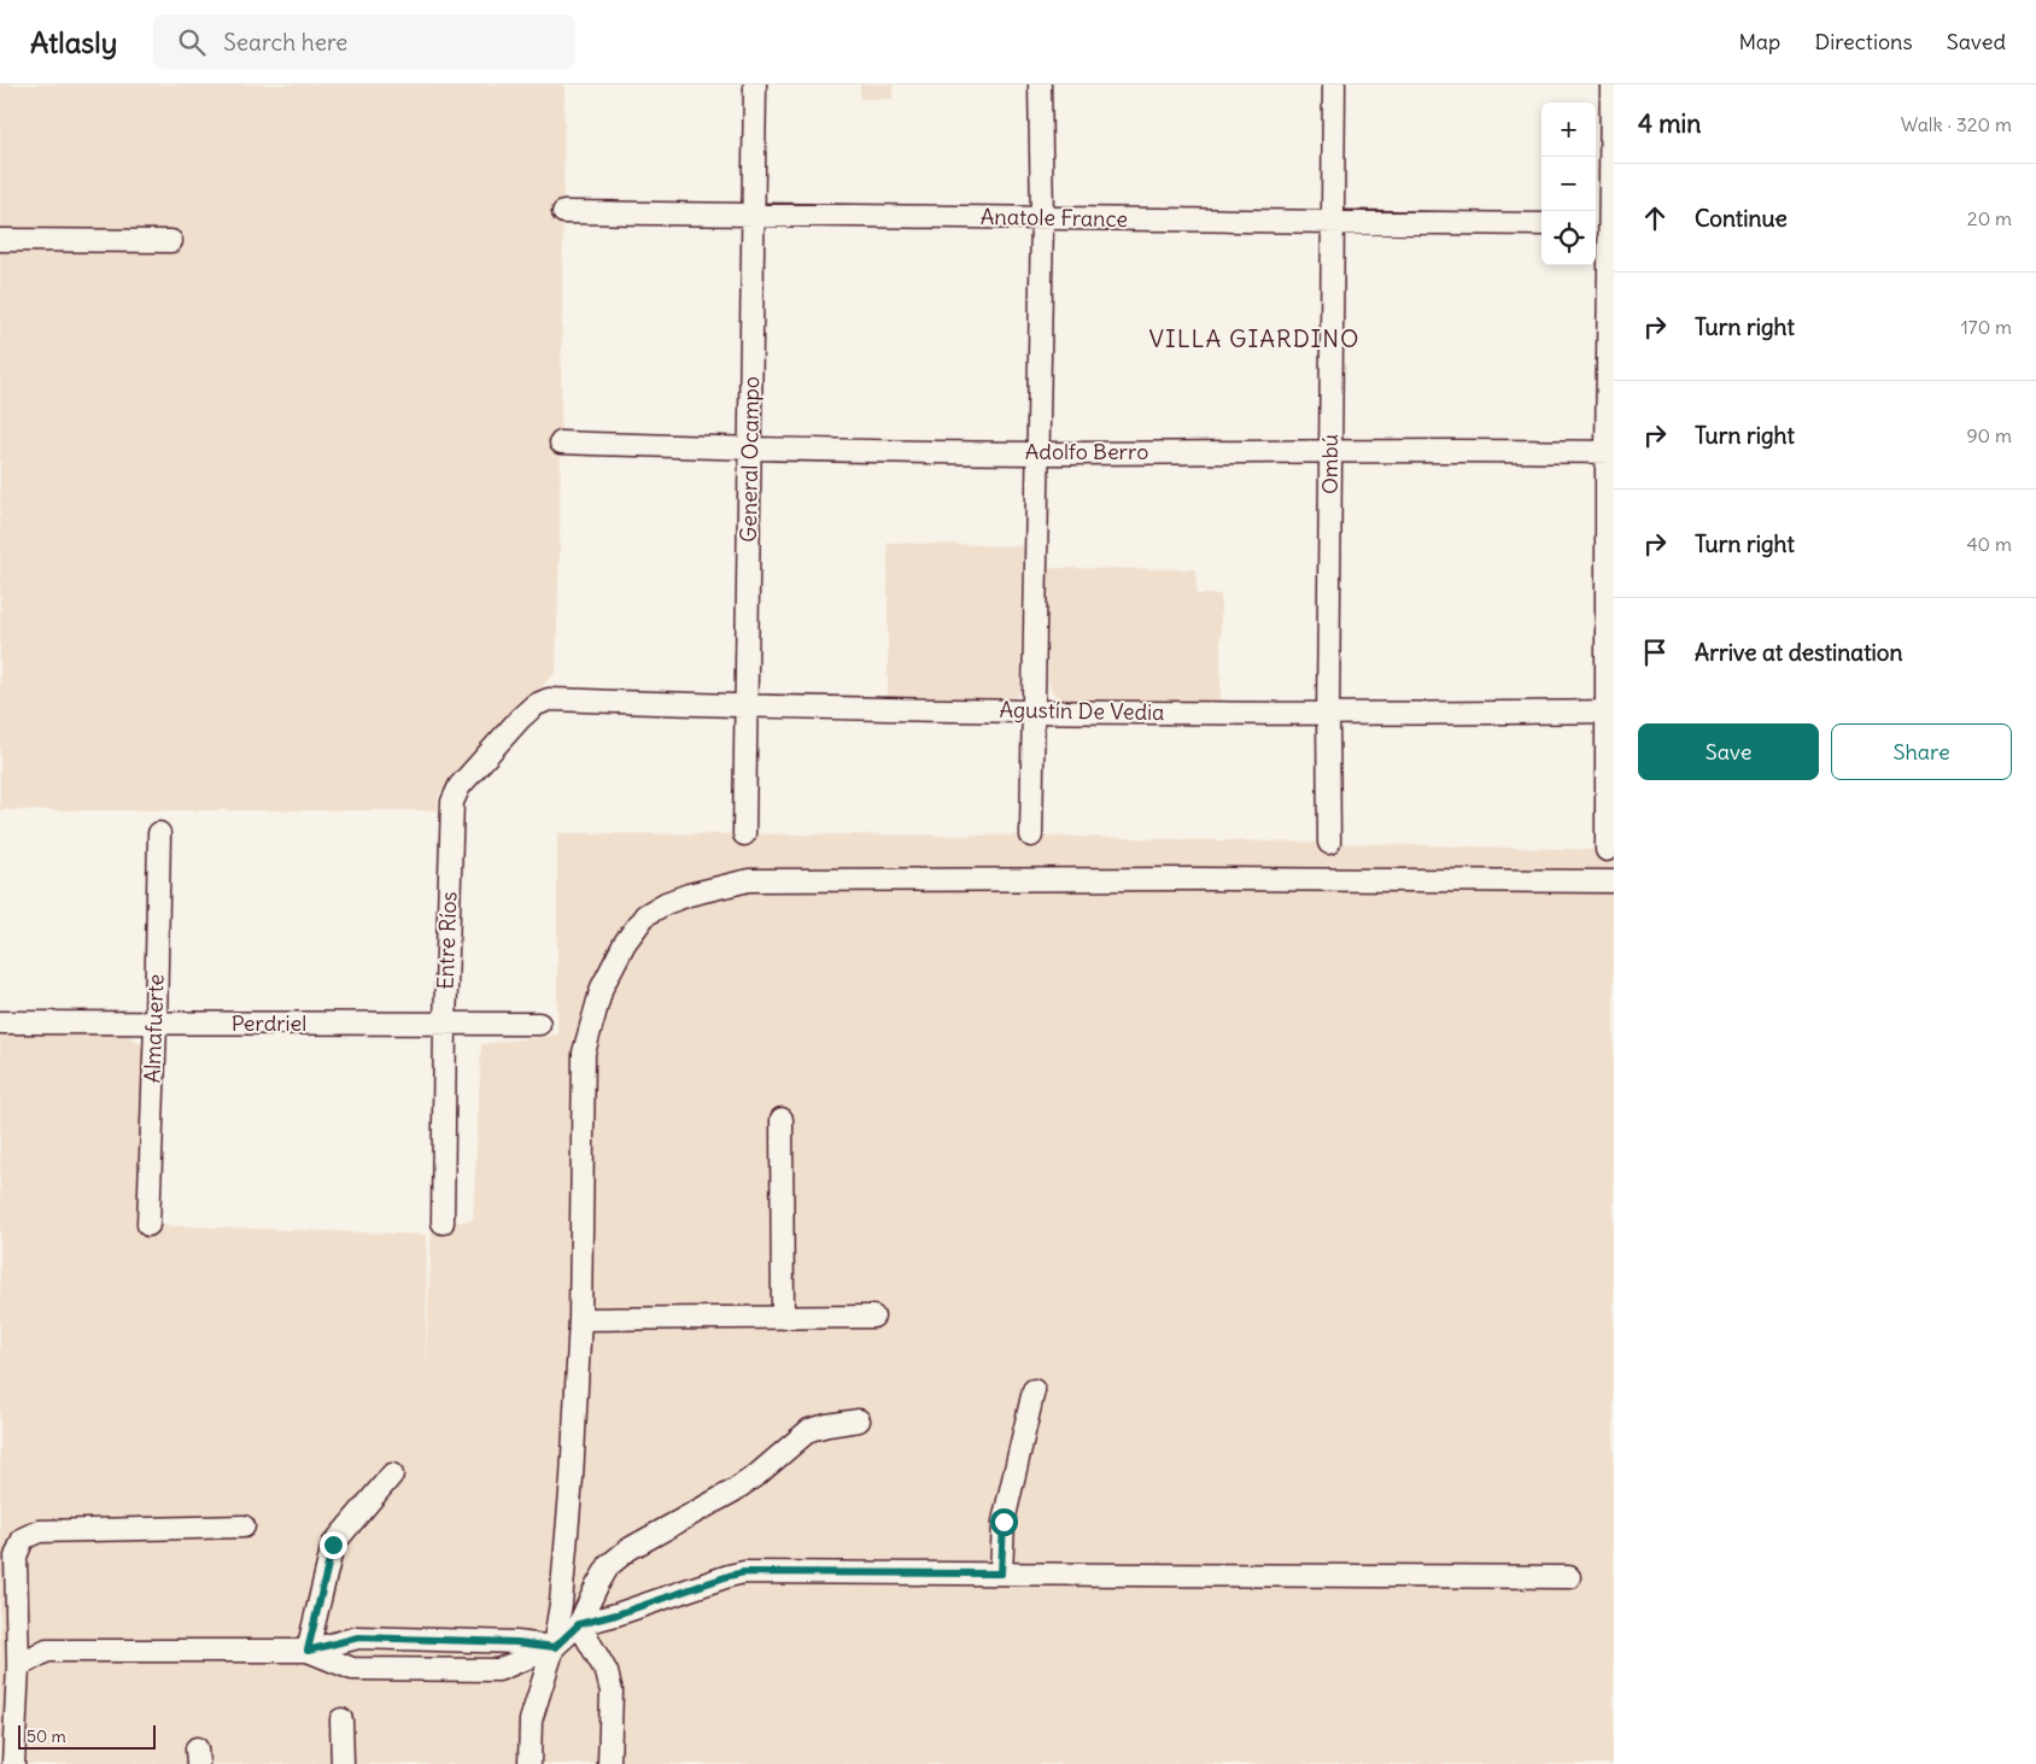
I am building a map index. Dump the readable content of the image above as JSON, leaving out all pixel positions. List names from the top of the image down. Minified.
{"streets":{"street":["Anatole France","Adolfo Berro","General Ocampo","Ombú","Agustín De Vedia","Entre Ríos","Perdriel","Almafuerte"]},"crossings":[["Anatole France","General Ocampo"],["Anatole France","Ombú"],["Adolfo Berro","General Ocampo"],["Adolfo Berro","Ombú"],["General Ocampo","Agustín De Vedia"],["Ombú","Agustín De Vedia"],["Agustín De Vedia","Entre Ríos"],["Entre Ríos","Perdriel"],["Perdriel","Almafuerte"]],"districts":["VILLA GIARDINO"],"scale_bar":"50 m","page":{"header":"Atlasly","search":"Search here","nav":["Map","Directions","Saved"],"heading":["4 min","Walk · 320 m"],"map_buttons":["+","−"],"list":[["Continue","20 m"],["Turn right","170 m"],["Turn right","90 m"],["Turn right","40 m"],"Arrive at destination"],"buttons":["Save","Share"],"scale":"50 m"}}
